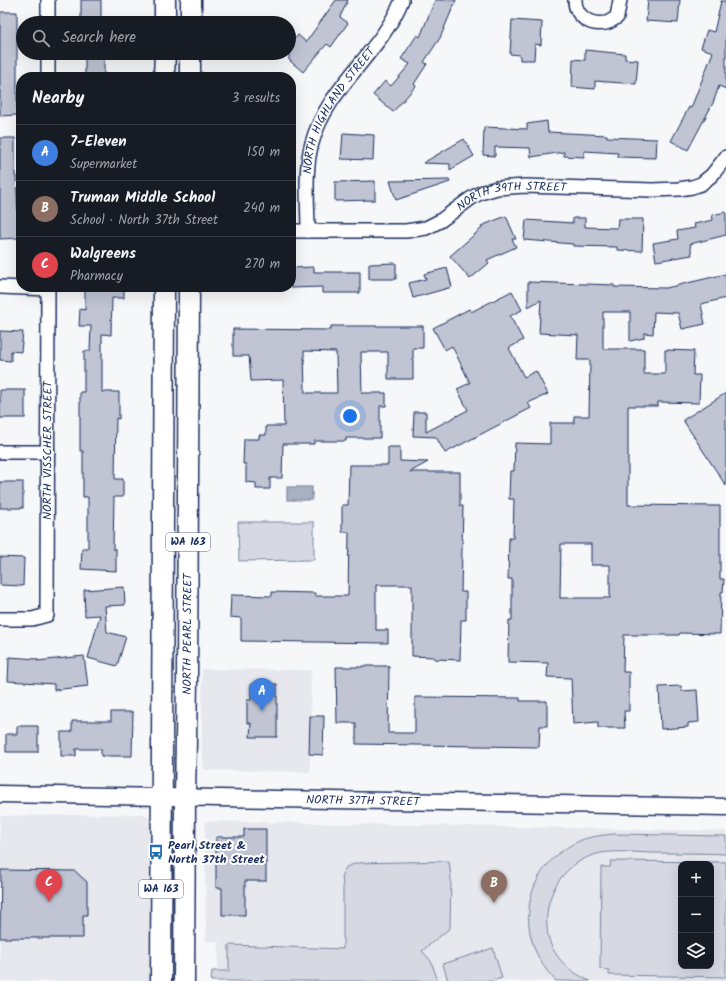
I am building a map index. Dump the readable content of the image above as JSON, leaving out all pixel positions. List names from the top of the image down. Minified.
{"streets":{"main road":["WA 163","NORTH PEARL STREET"],"street":["NORTH HIGHLAND STREET","NORTH 39TH STREET","NORTH VISSCHER STREET","NORTH 37TH STREET"]},"crossings":[["NORTH HIGHLAND STREET","NORTH 39TH STREET"],["NORTH PEARL STREET","NORTH 37TH STREET"]],"places":{"bus stop":["Pearl Street & North 37th Street"]},"page":{"search":"Search here","heading":["Nearby","3 results"],"list":[{"mark":"A","name":"7-Eleven","note":"Supermarket","value":"150 m"},{"mark":"B","name":"Truman Middle School","note":"School · North 37th Street","value":"240 m"},{"mark":"C","name":"Walgreens","note":"Pharmacy","value":"270 m"}],"pins":["A","C","B"],"map_buttons":["+","−"]}}
